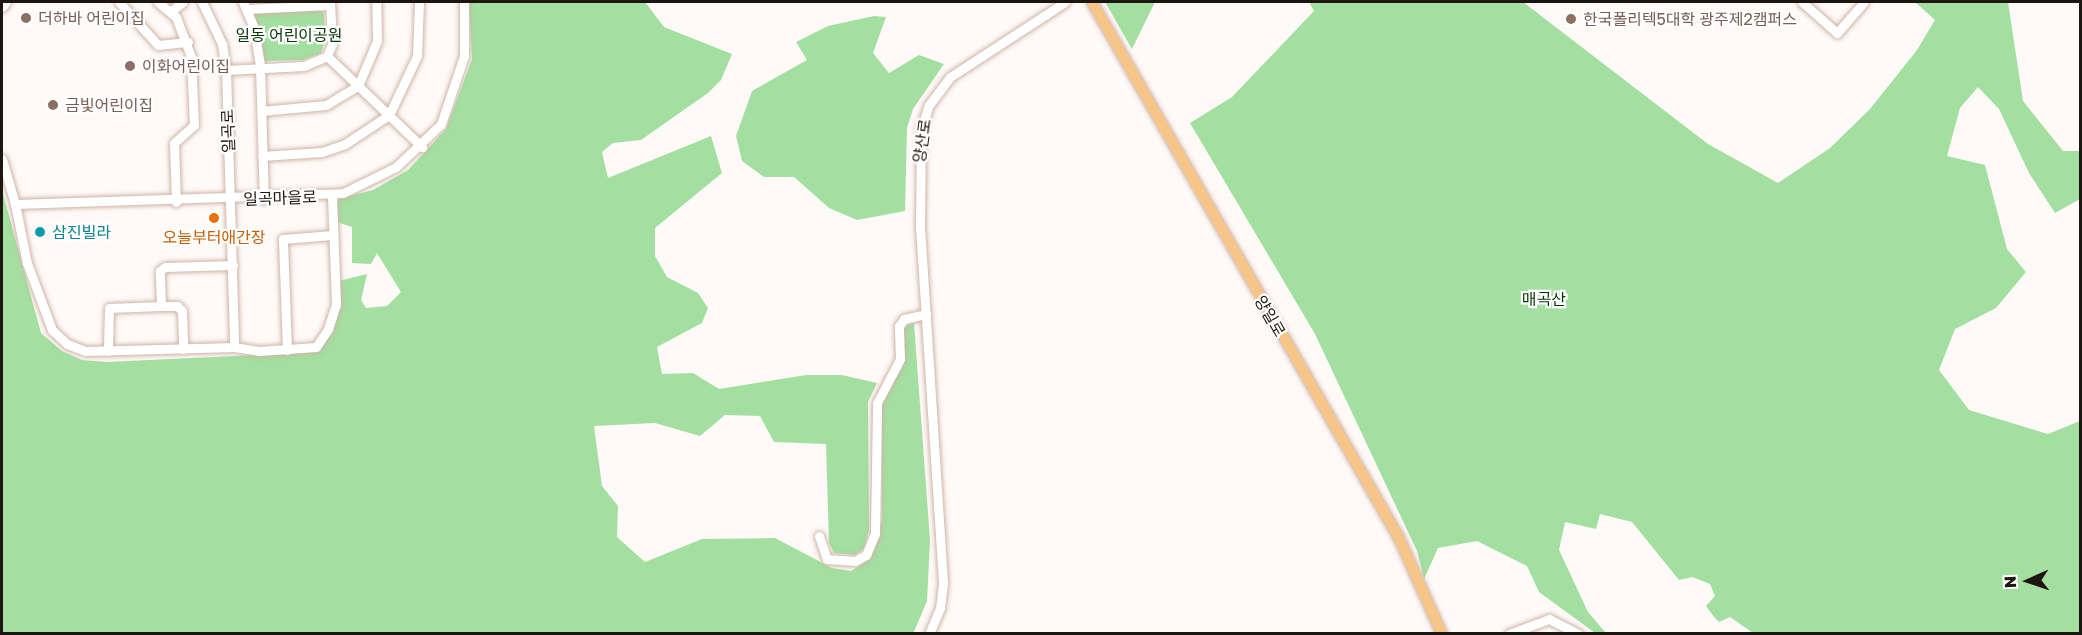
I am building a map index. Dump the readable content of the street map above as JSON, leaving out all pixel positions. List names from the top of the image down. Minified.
{"streets":{"main road":["양일로"],"street":["일곡로","양산로","일곡마을로"]},"crossings":[["일곡로","일곡마을로"]],"parks":["일동 어린이공원","매곡산"],"places":["더하바 어린이집","한국폴리텍5대학 광주제2캠퍼스","이화어린이집","금빛어린이집","오늘부터애간장","삼진빌라"],"north":"left"}
